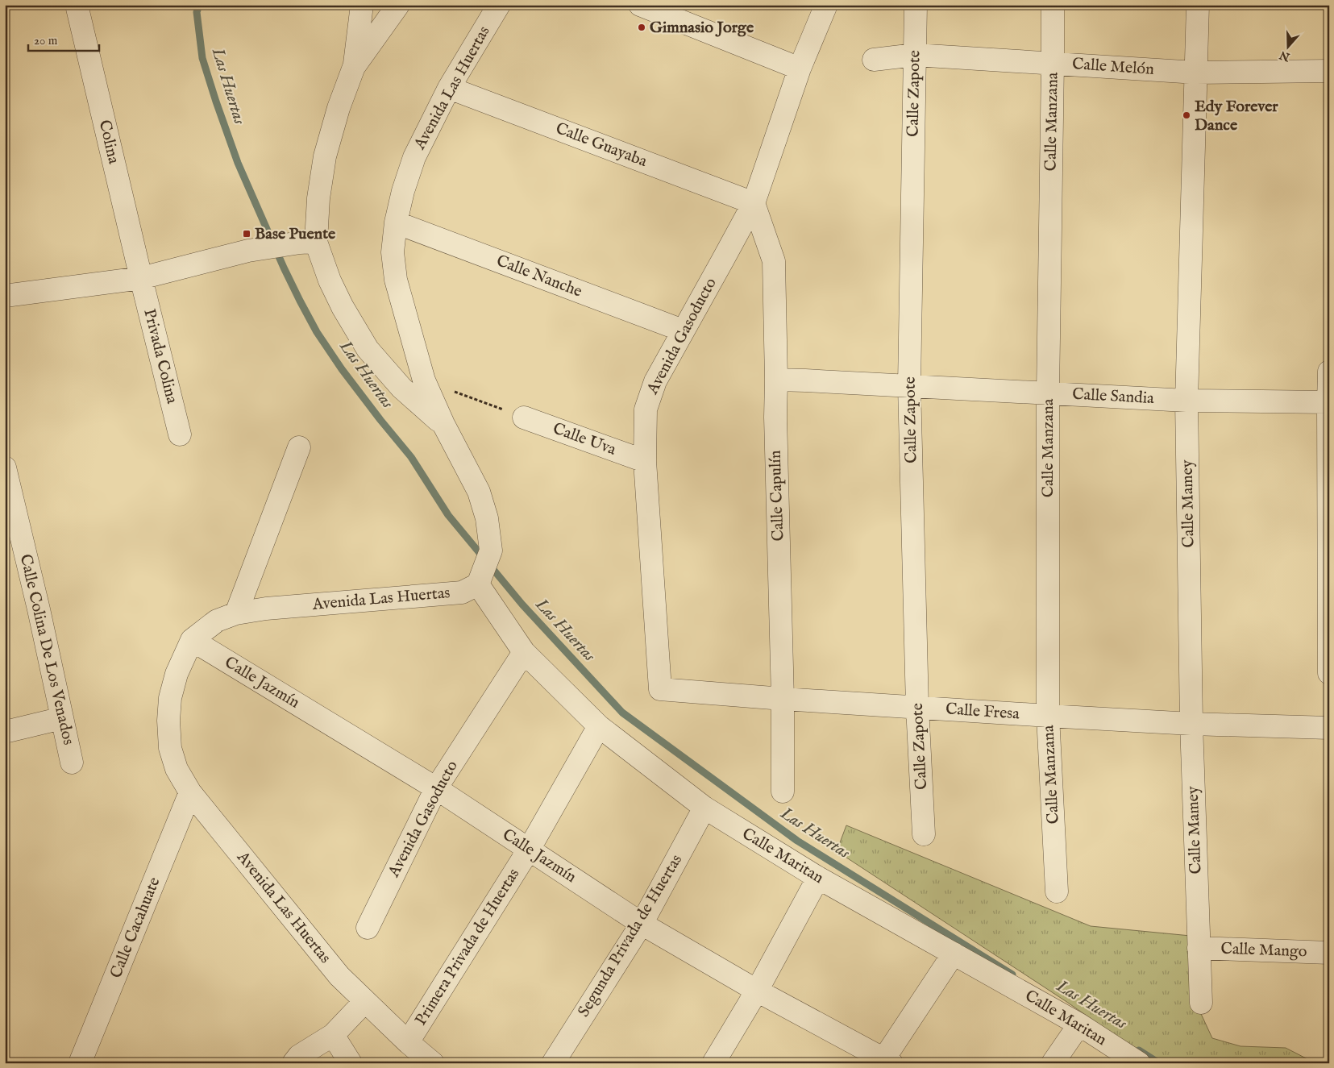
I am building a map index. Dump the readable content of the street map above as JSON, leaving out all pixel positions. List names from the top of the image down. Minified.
{"streets":{"street":["Calle Melón","Avenida Las Huertas","Calle Zapote","Calle Manzana","Colina","Calle Guayaba","Calle Nanche","Avenida Gasoducto","Privada Colina","Calle Sandia","Calle Uva","Calle Capulín","Calle Mamey","Calle Colina De Los Venados","Calle Jazmín","Calle Fresa","Calle Maritan","Calle Cacahuate","Segunda Privada de Huertas","Primera Privada de Huertas","Calle Mango"]},"crossings":[["Calle Melón","Calle Zapote"],["Calle Melón","Calle Manzana"],["Calle Melón","Calle Mamey"],["Avenida Las Huertas","Calle Guayaba"],["Avenida Las Huertas","Calle Nanche"],["Avenida Las Huertas","Calle Jazmín"],["Avenida Las Huertas","Calle Maritan"],["Avenida Las Huertas","Calle Cacahuate"],["Avenida Las Huertas","Primera Privada de Huertas"],["Calle Zapote","Calle Sandia"],["Calle Zapote","Calle Fresa"],["Calle Manzana","Calle Sandia"],["Calle Manzana","Calle Fresa"],["Colina","Privada Colina"],["Calle Guayaba","Avenida Gasoducto"],["Calle Guayaba","Calle Capulín"],["Calle Nanche","Avenida Gasoducto"],["Avenida Gasoducto","Calle Uva"],["Avenida Gasoducto","Calle Capulín"],["Avenida Gasoducto","Calle Jazmín"],["Avenida Gasoducto","Calle Fresa"],["Avenida Gasoducto","Calle Maritan"],["Calle Sandia","Calle Capulín"],["Calle Sandia","Calle Mamey"],["Calle Capulín","Calle Fresa"],["Calle Mamey","Calle Fresa"],["Calle Mamey","Calle Mango"],["Calle Jazmín","Segunda Privada de Huertas"],["Calle Jazmín","Primera Privada de Huertas"],["Calle Maritan","Segunda Privada de Huertas"],["Calle Maritan","Primera Privada de Huertas"]],"water":["Las Huertas"],"places":{"other":["Gimnasio Jorge","Edy Forever Dance"],"transit":["Base Puente"]},"scale_bar":"20 m","north":"bottom"}
